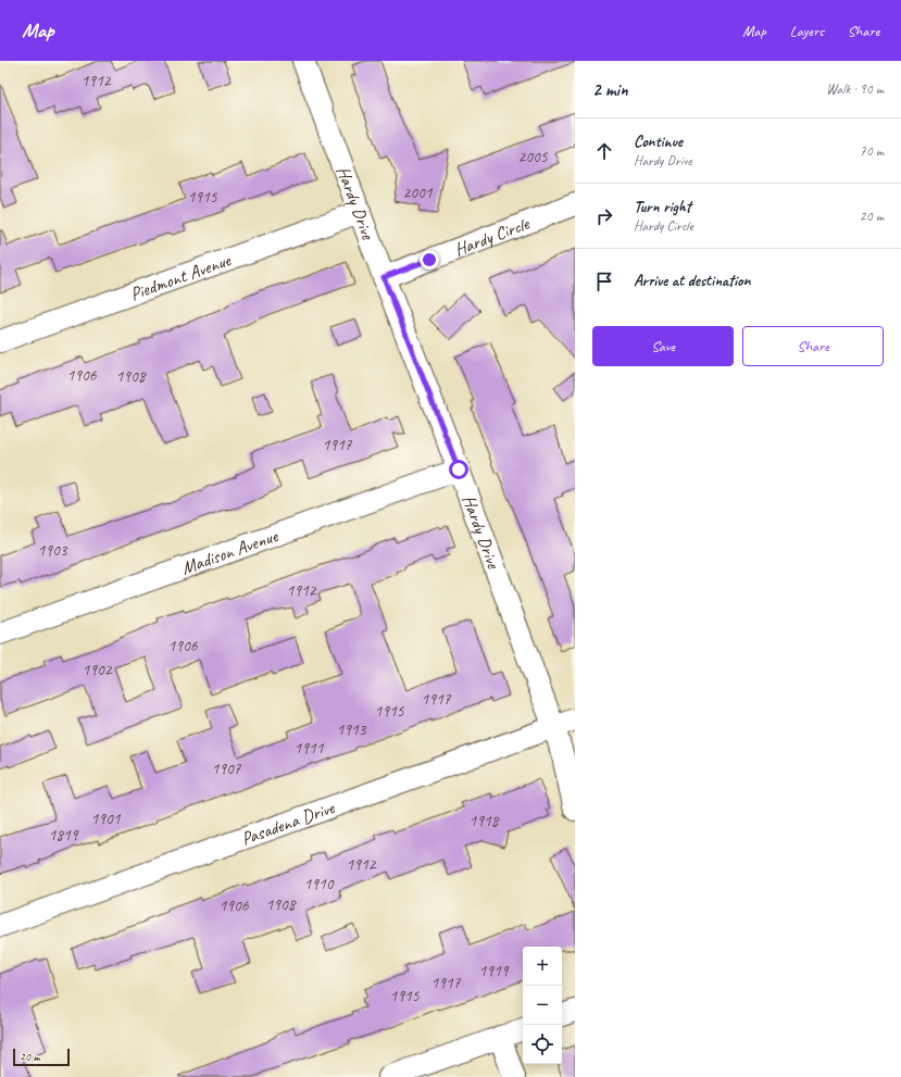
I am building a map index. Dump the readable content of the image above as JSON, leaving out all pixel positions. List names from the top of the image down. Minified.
{"streets":{"street":["Hardy Drive","Hardy Circle","Piedmont Avenue","Madison Avenue","Pasadena Drive"]},"crossings":[["Hardy Drive","Hardy Circle"],["Hardy Drive","Piedmont Avenue"],["Hardy Drive","Madison Avenue"],["Hardy Drive","Pasadena Drive"]],"house_numbers":["1912","2005","2001","1915","1906","1908","1917","1903","1912","1906","1902","1917","1915","1913","1911","1907","1901","1918","1819","1912","1910","1908","1906","1919","1917","1915"],"scale_bar":"20 m","page":{"header":"Map","nav":["Map","Layers","Share"],"heading":["2 min","Walk · 90 m"],"list":[["Continue","Hardy Drive","70 m"],["Turn right","Hardy Circle","20 m"],"Arrive at destination"],"buttons":["Save","Share"],"map_buttons":["+","−"],"scale":"20 m"}}
